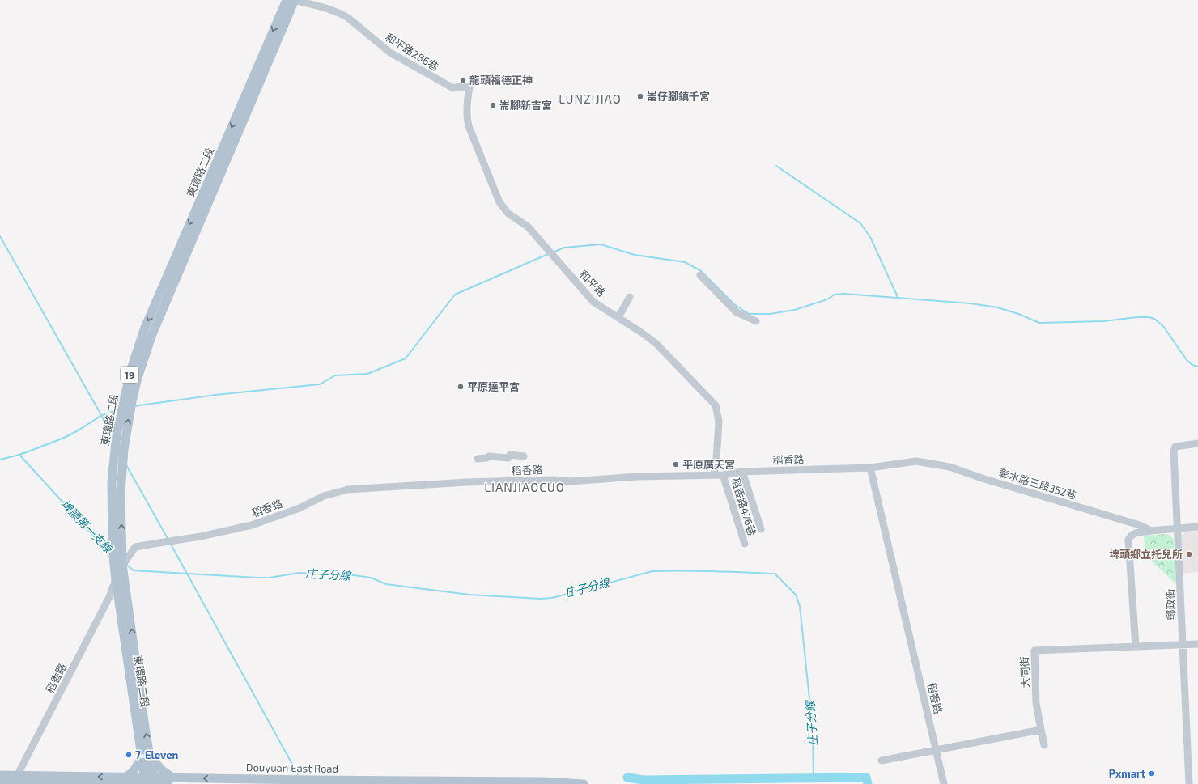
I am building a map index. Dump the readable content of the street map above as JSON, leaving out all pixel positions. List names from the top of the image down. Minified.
{"streets":{"main road":["東環路二段","19","Douyuan East Road"],"street":["和平路286巷","和平路","稻香路","彰水路三段352巷","稻香路476巷","郵政街","大同街"]},"crossings":[["和平路286巷","東環路二段"],["和平路286巷","和平路"],["東環路二段","稻香路"],["東環路二段","Douyuan East Road"],["和平路","稻香路"],["稻香路","彰水路三段352巷"],["稻香路","稻香路476巷"],["稻香路","Douyuan East Road"],["彰水路三段352巷","郵政街"],["郵政街","大同街"]],"one_way":["Douyuan East Road"],"districts":["LUNZIJIAO","LIANJIAOCUO"],"water":["埤頭第一支線","庄子分線"],"places":["龍頭福德正神","崙仔腳鎮千宮","崙腳新吉宮","平原達平宮","平原廣天宮","埤頭鄉立托兒所","7-Eleven","Pxmart"]}
